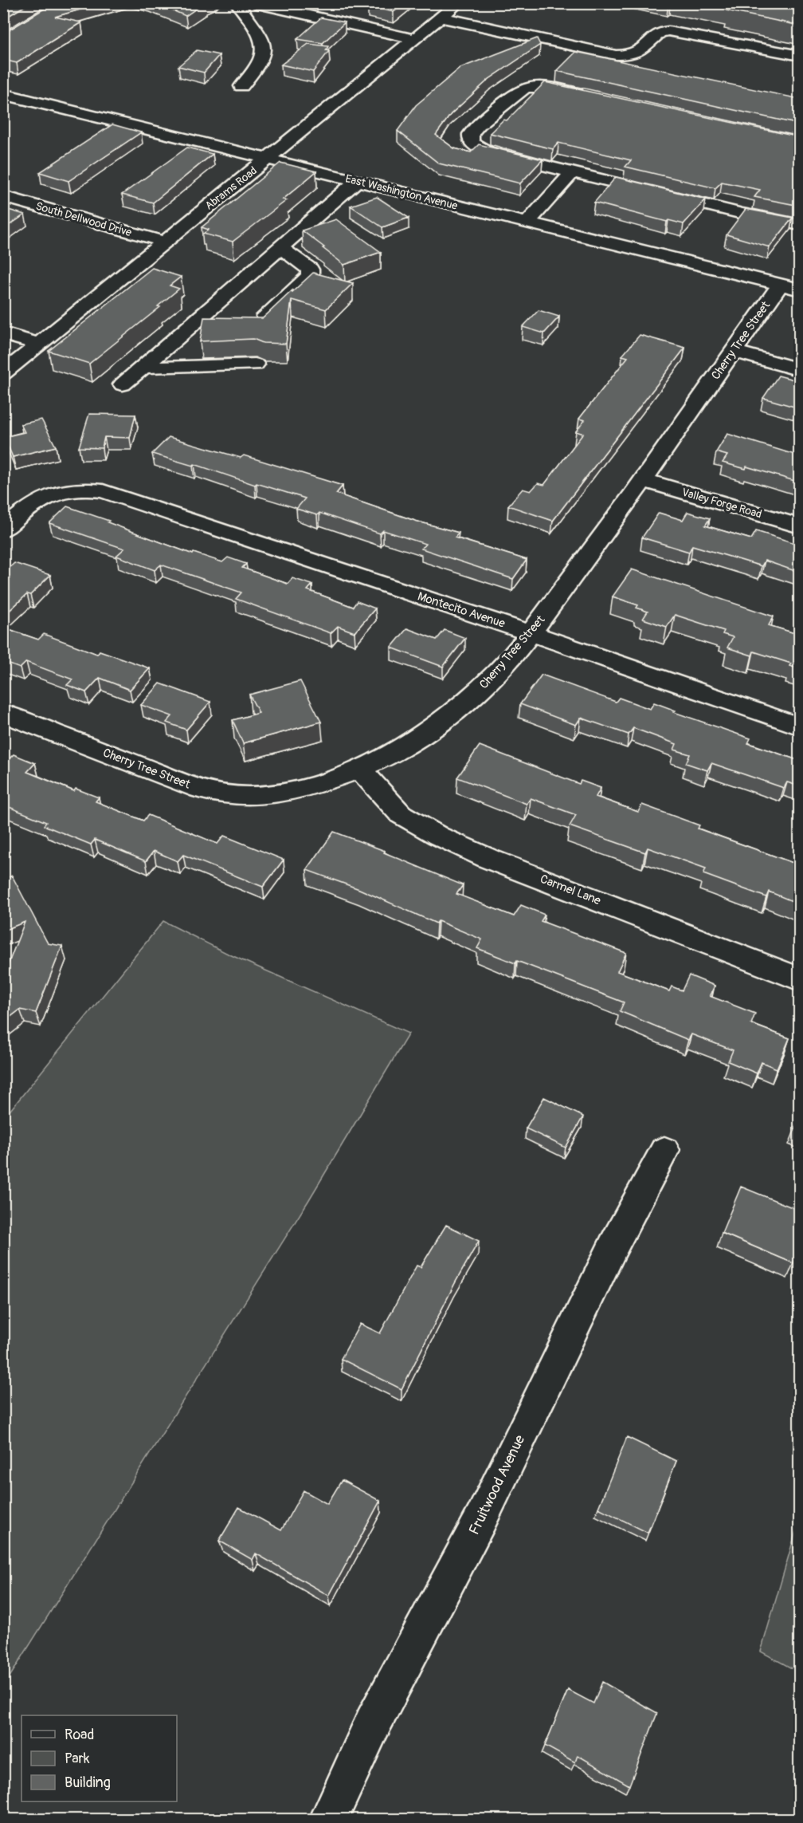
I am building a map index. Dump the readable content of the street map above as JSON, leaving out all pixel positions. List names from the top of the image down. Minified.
{"streets":{"street":["Abrams Road","East Washington Avenue","South Dellwood Drive","Cherry Tree Street","Valley Forge Road","Montecito Avenue","Carmel Lane","Fruitwood Avenue"]},"crossings":[["Abrams Road","East Washington Avenue"],["Abrams Road","South Dellwood Drive"],["East Washington Avenue","Cherry Tree Street"],["Cherry Tree Street","Valley Forge Road"],["Cherry Tree Street","Montecito Avenue"],["Cherry Tree Street","Carmel Lane"]],"legend":["Road","Park","Building"]}
